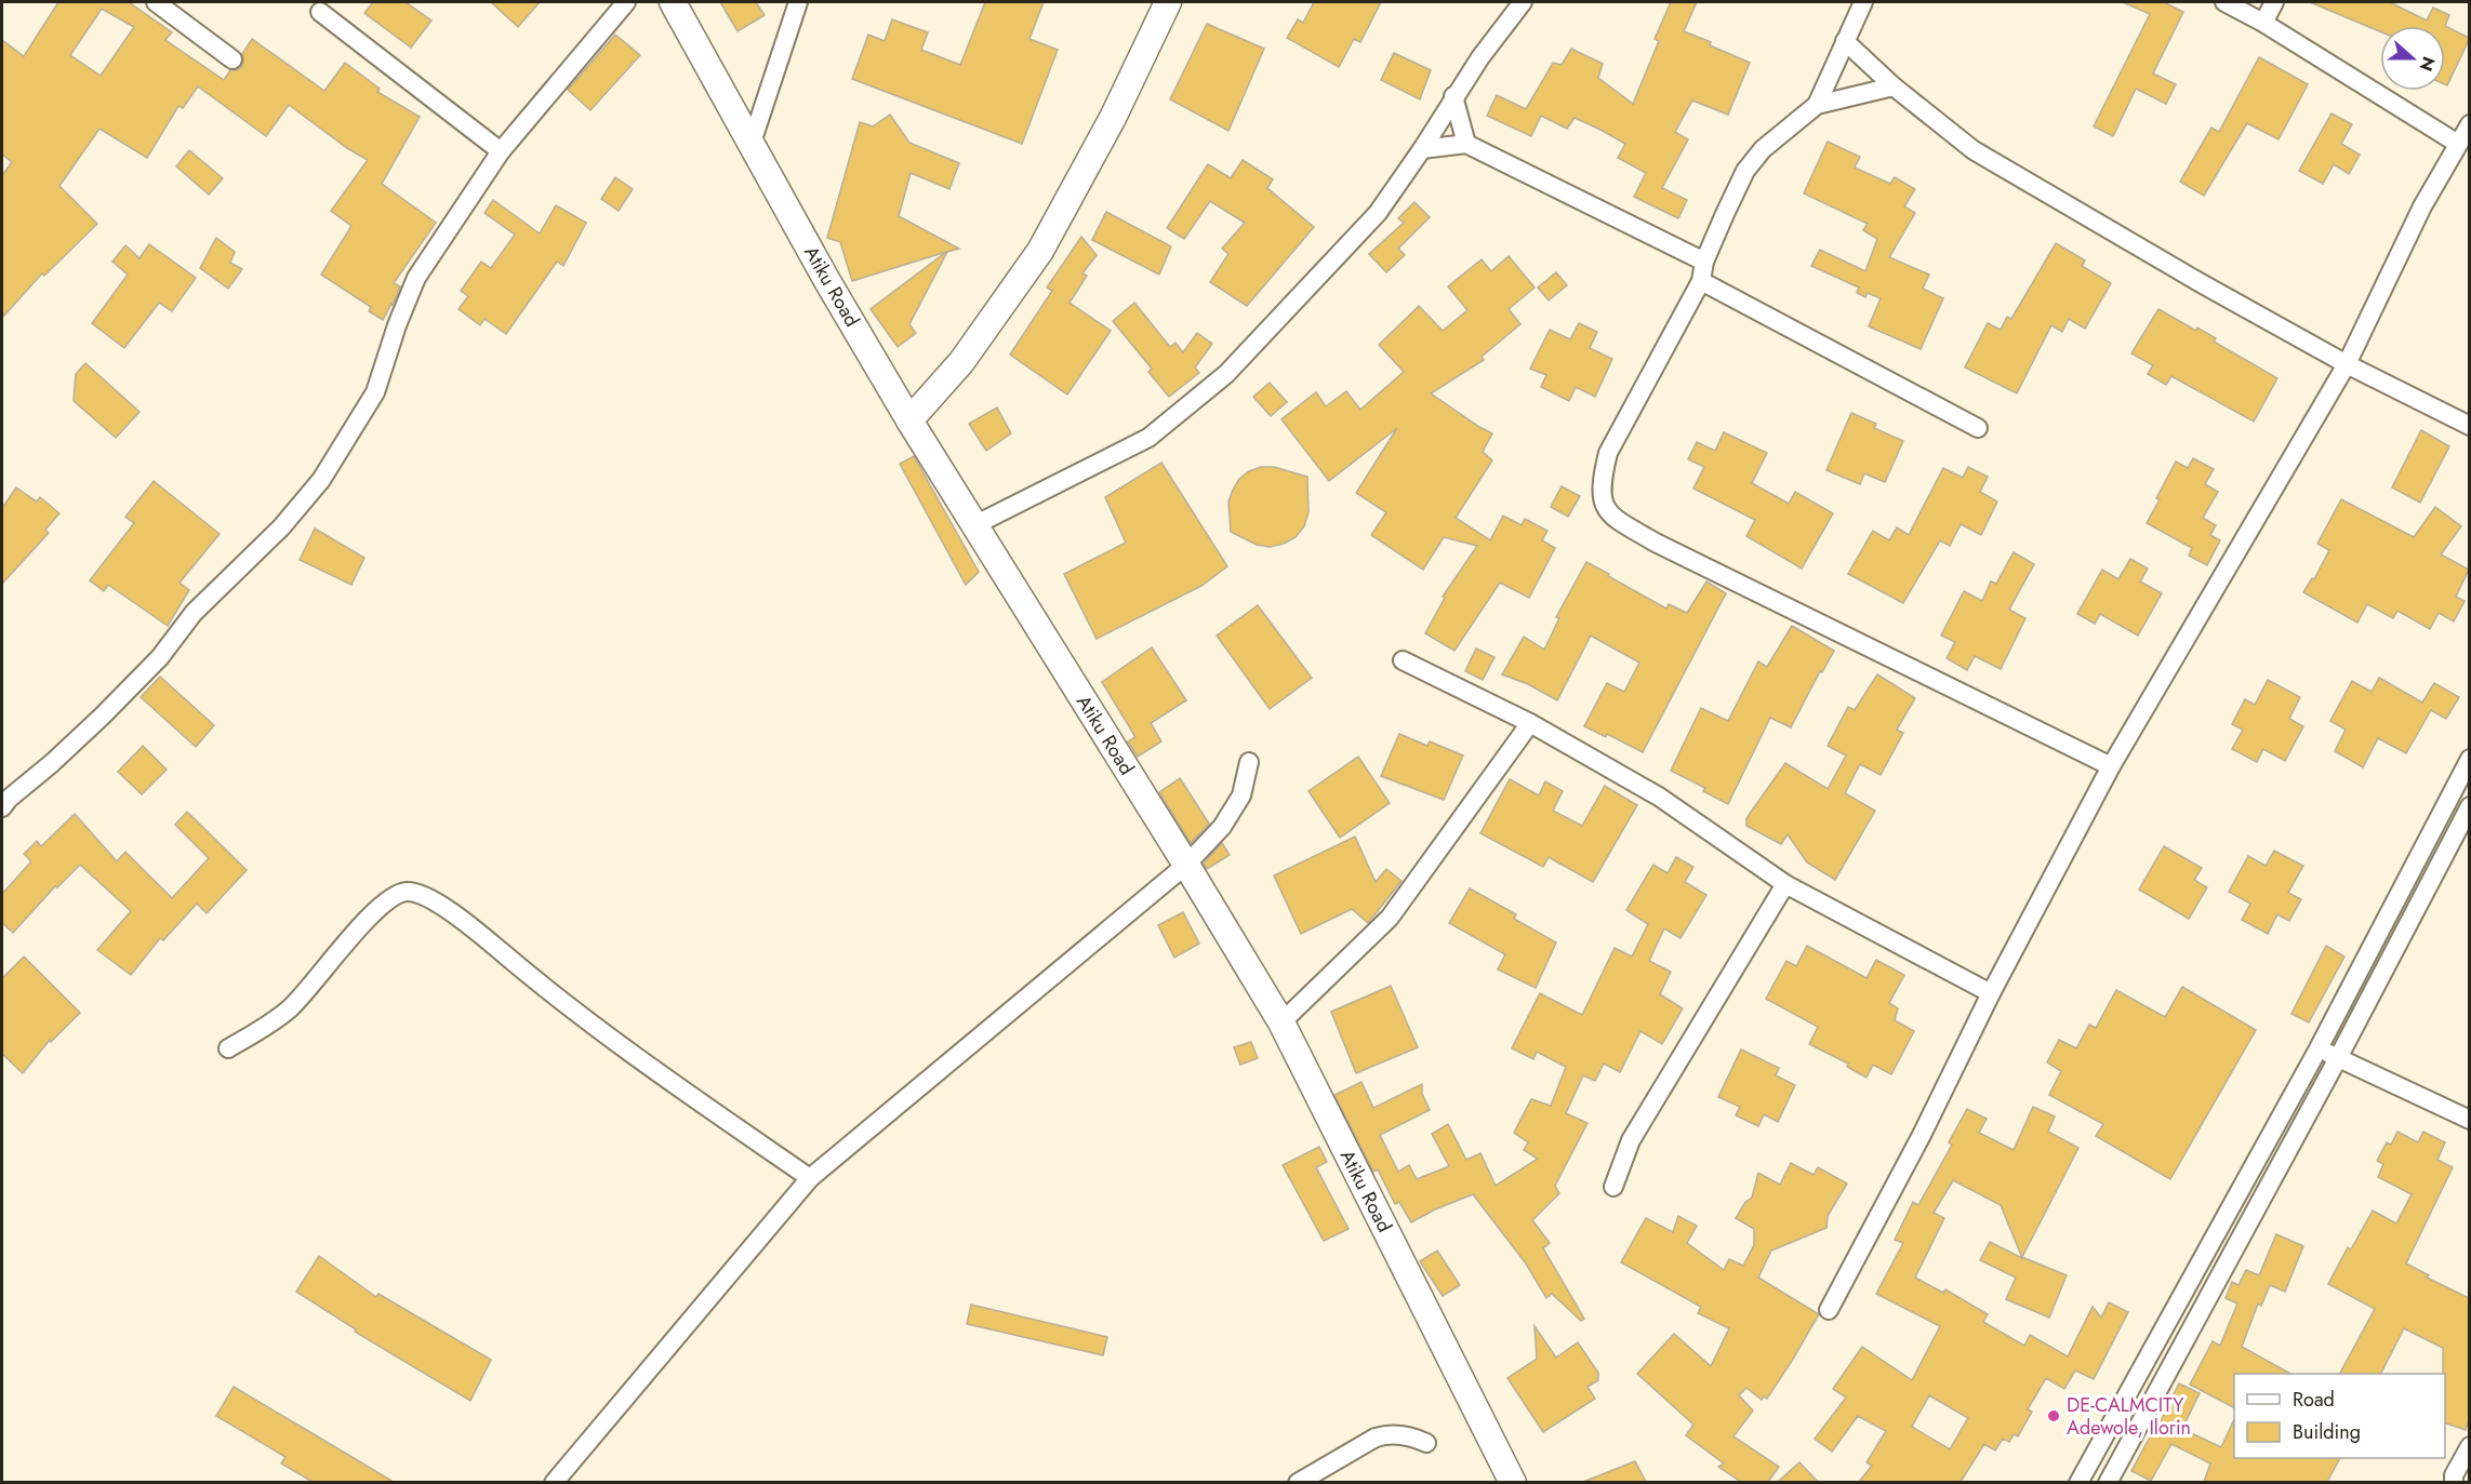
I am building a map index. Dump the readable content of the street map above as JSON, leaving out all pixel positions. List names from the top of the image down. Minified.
{"streets":{"street":["Atiku Road"]},"places":["DE-CALMCITY Adewole, Ilorin"],"legend":["Road","Building"],"north":"right"}
